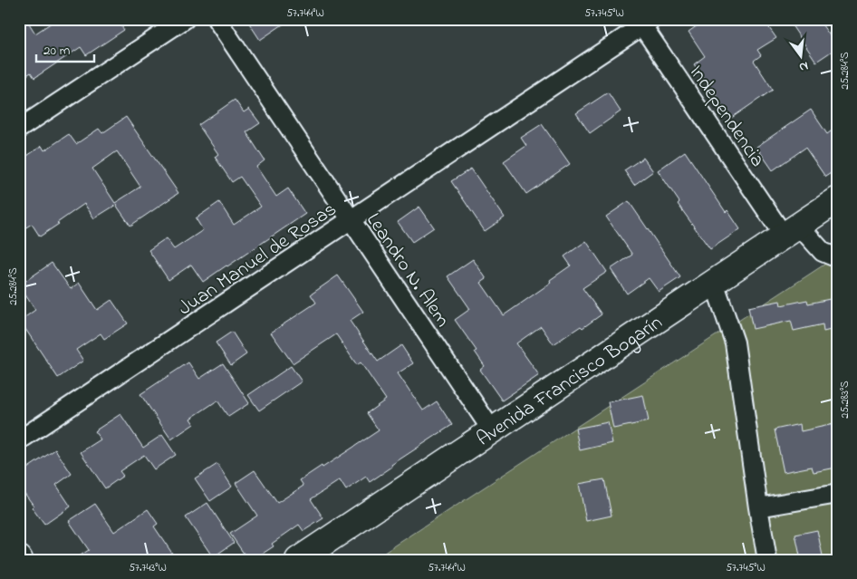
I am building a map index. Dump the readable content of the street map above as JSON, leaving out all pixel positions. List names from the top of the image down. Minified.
{"streets":{"street":["Independencia","Juan Manuel de Rosas","Leandro N. Alem","Avenida Francisco Bogarín"]},"crossings":[["Independencia","Juan Manuel de Rosas"],["Independencia","Avenida Francisco Bogarín"],["Juan Manuel de Rosas","Leandro N. Alem"],["Leandro N. Alem","Avenida Francisco Bogarín"]],"scale_bar":"20 m","north":"bottom","coordinates":["57.744°W","57.745°W","25.284°S","25.283°S","57.743°W"]}
